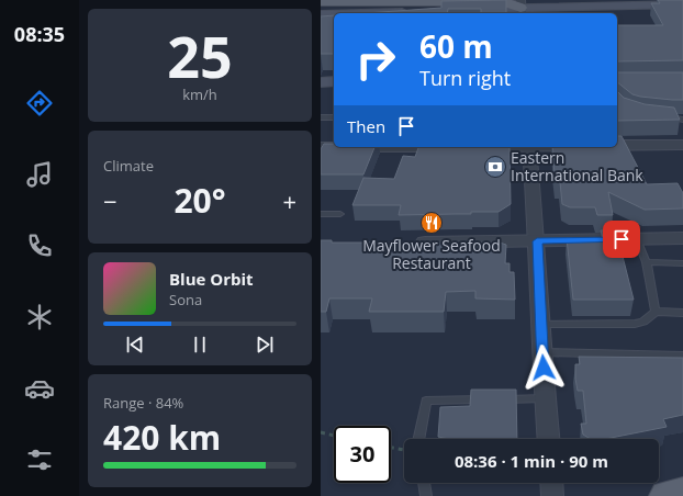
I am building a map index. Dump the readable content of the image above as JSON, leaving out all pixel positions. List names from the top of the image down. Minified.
{"places":{"bank":["Eastern International Bank"],"restaurant":["Mayflower Seafood Restaurant"]},"page":{"tabs":"08:35","tile":[["25","km/h"],"Climate",["Range · 84%","420 km"]],"turn":["60 m","Turn right"],"then":"Then","heat":["−","20°","+"],"song":["Blue Orbit","Sona"],"limit":"30","trip":"08:36 · 1 min · 90 m"}}
